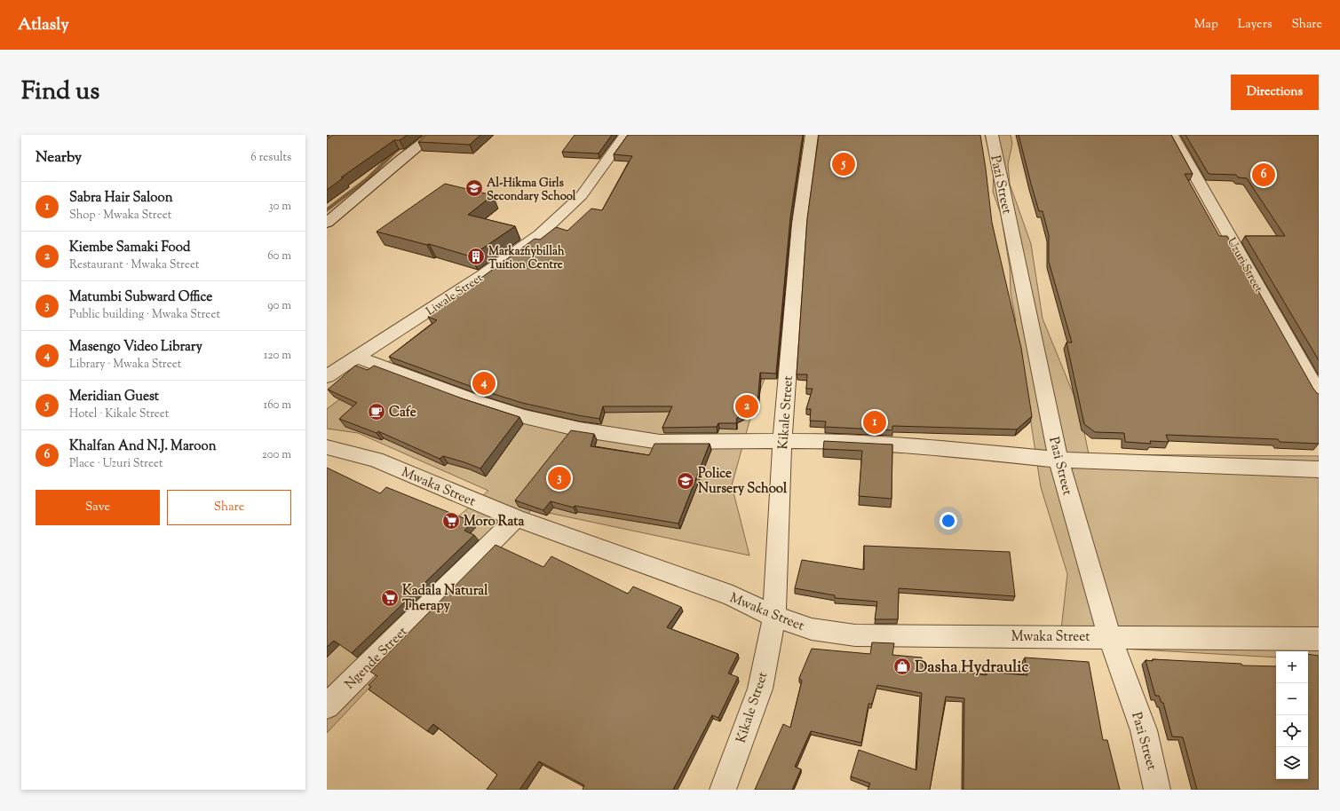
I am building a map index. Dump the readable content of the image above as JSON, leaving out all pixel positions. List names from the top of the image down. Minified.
{"streets":{"street":["Pazi Street","Uzuri Street","Liwale Street","Kikale Street","Mwaka Street","Ngende Street"]},"crossings":[["Pazi Street","Mwaka Street"],["Kikale Street","Mwaka Street"],["Mwaka Street","Ngende Street"]],"places":{"school or university":["Al-Hikma Girls Secondary School","Police Nursery School"],"building":["Markazfiybillah Tuition Centre"],"cafe":["Cafe"],"supermarket":["Moro Rata","Kadala Natural Therapy"],"shop":["Dasha Hydraulic"]},"page":{"header":"Atlasly","nav":["Map","Layers","Share"],"title":"Find us","buttons":["Directions",["Save","Share"]],"heading":["Nearby","6 results"],"pins":["5","6","4","2","1","3"],"list":[{"mark":"1","name":"Sabra Hair Saloon","note":"Shop · Mwaka Street","value":"30 m"},{"mark":"2","name":"Kiembe Samaki Food","note":"Restaurant · Mwaka Street","value":"60 m"},{"mark":"3","name":"Matumbi Subward Office","note":"Public building · Mwaka Street","value":"90 m"},{"mark":"4","name":"Masengo Video Library","note":"Library · Mwaka Street","value":"120 m"},{"mark":"5","name":"Meridian Guest","note":"Hotel · Kikale Street","value":"160 m"},{"mark":"6","name":"Khalfan And N.J. Maroon","note":"Place · Uzuri Street","value":"200 m"}],"map_buttons":["+","−"]}}
